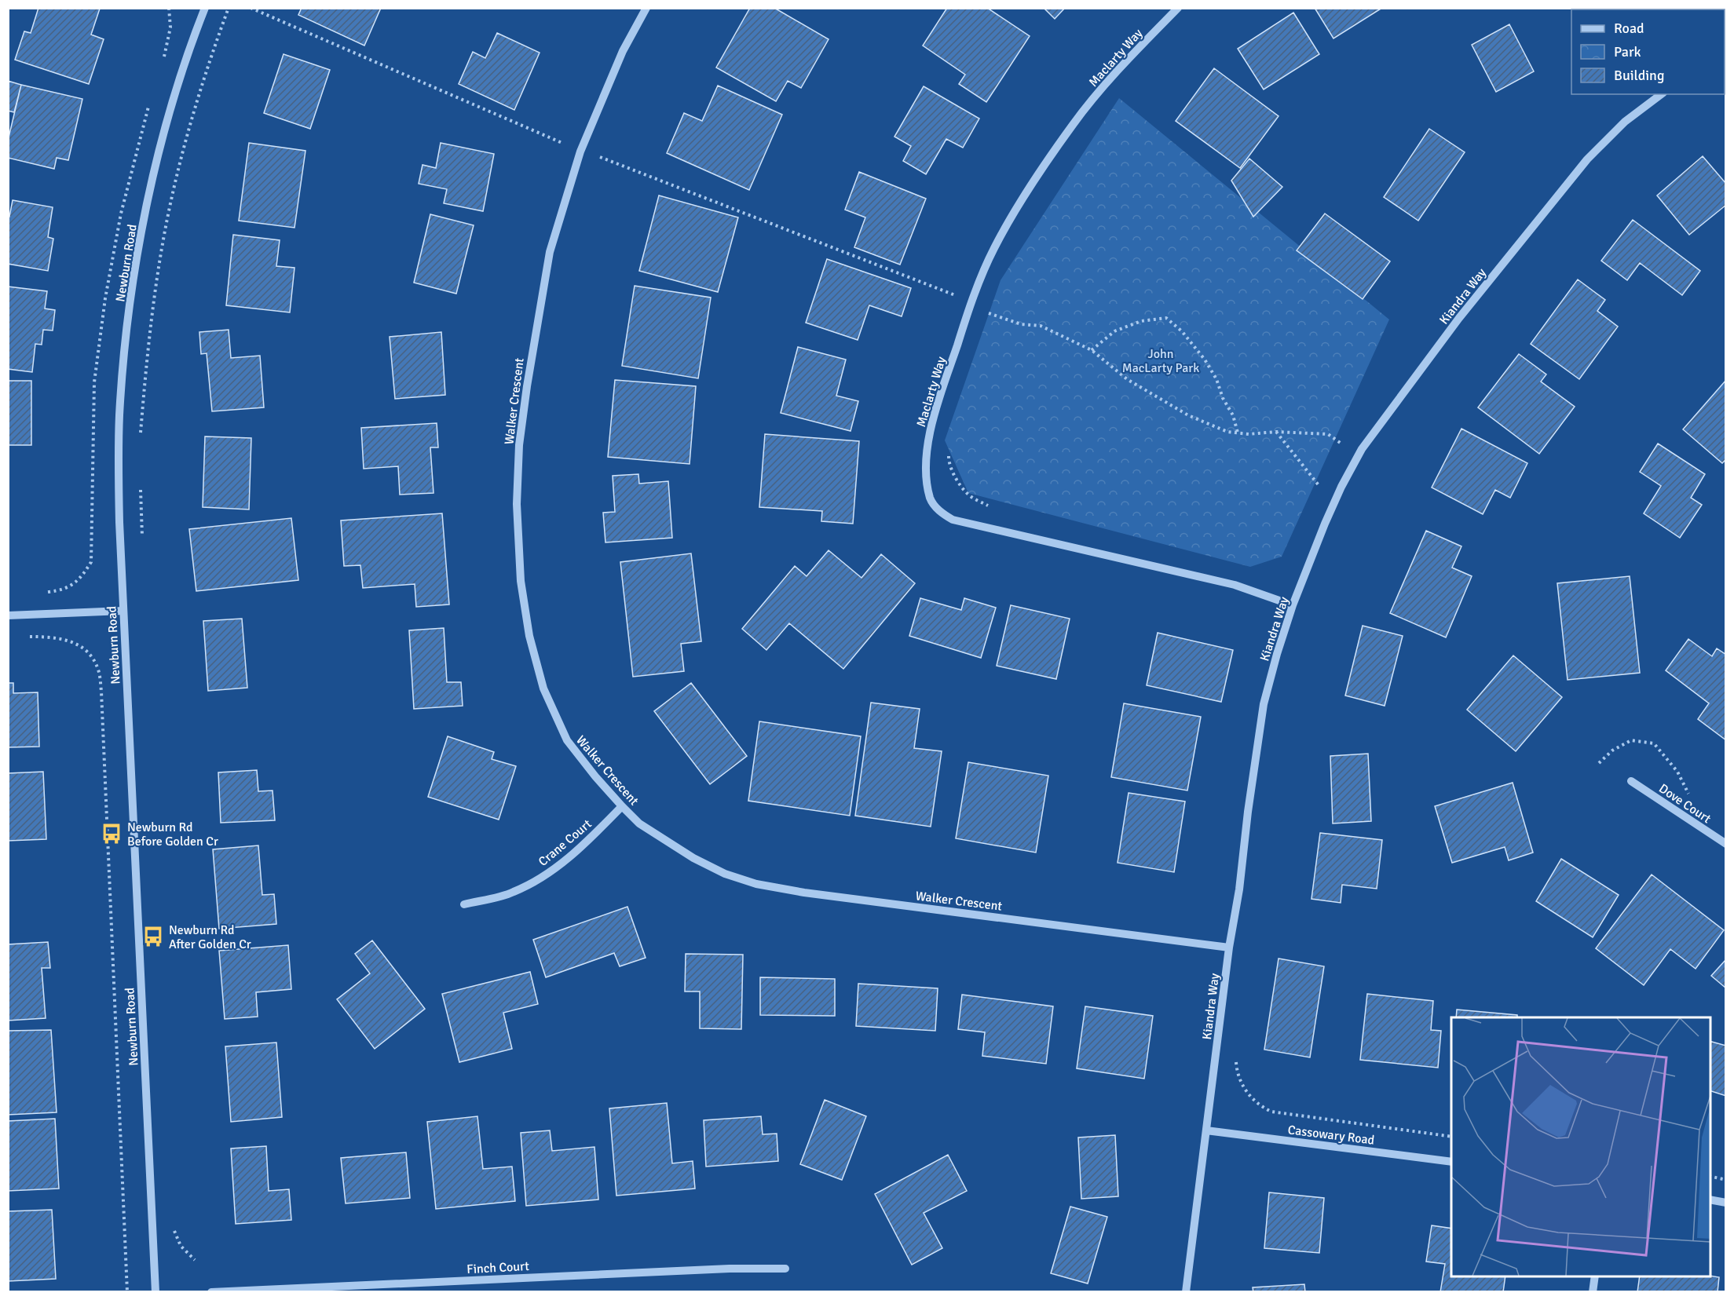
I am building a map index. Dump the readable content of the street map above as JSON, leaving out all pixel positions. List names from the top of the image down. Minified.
{"streets":{"street":["Maclarty Way","Newburn Road","Kiandra Way","Walker Crescent","Dove Court","Crane Court","Cassowary Road","Finch Court"]},"crossings":[["Maclarty Way","Kiandra Way"],["Kiandra Way","Walker Crescent"],["Kiandra Way","Cassowary Road"],["Walker Crescent","Crane Court"]],"parks":["John MacLarty Park"],"places":{"bus stop":["Newburn Rd Before Golden Cr","Newburn Rd After Golden Cr"]},"legend":["Road","Park","Building"]}
